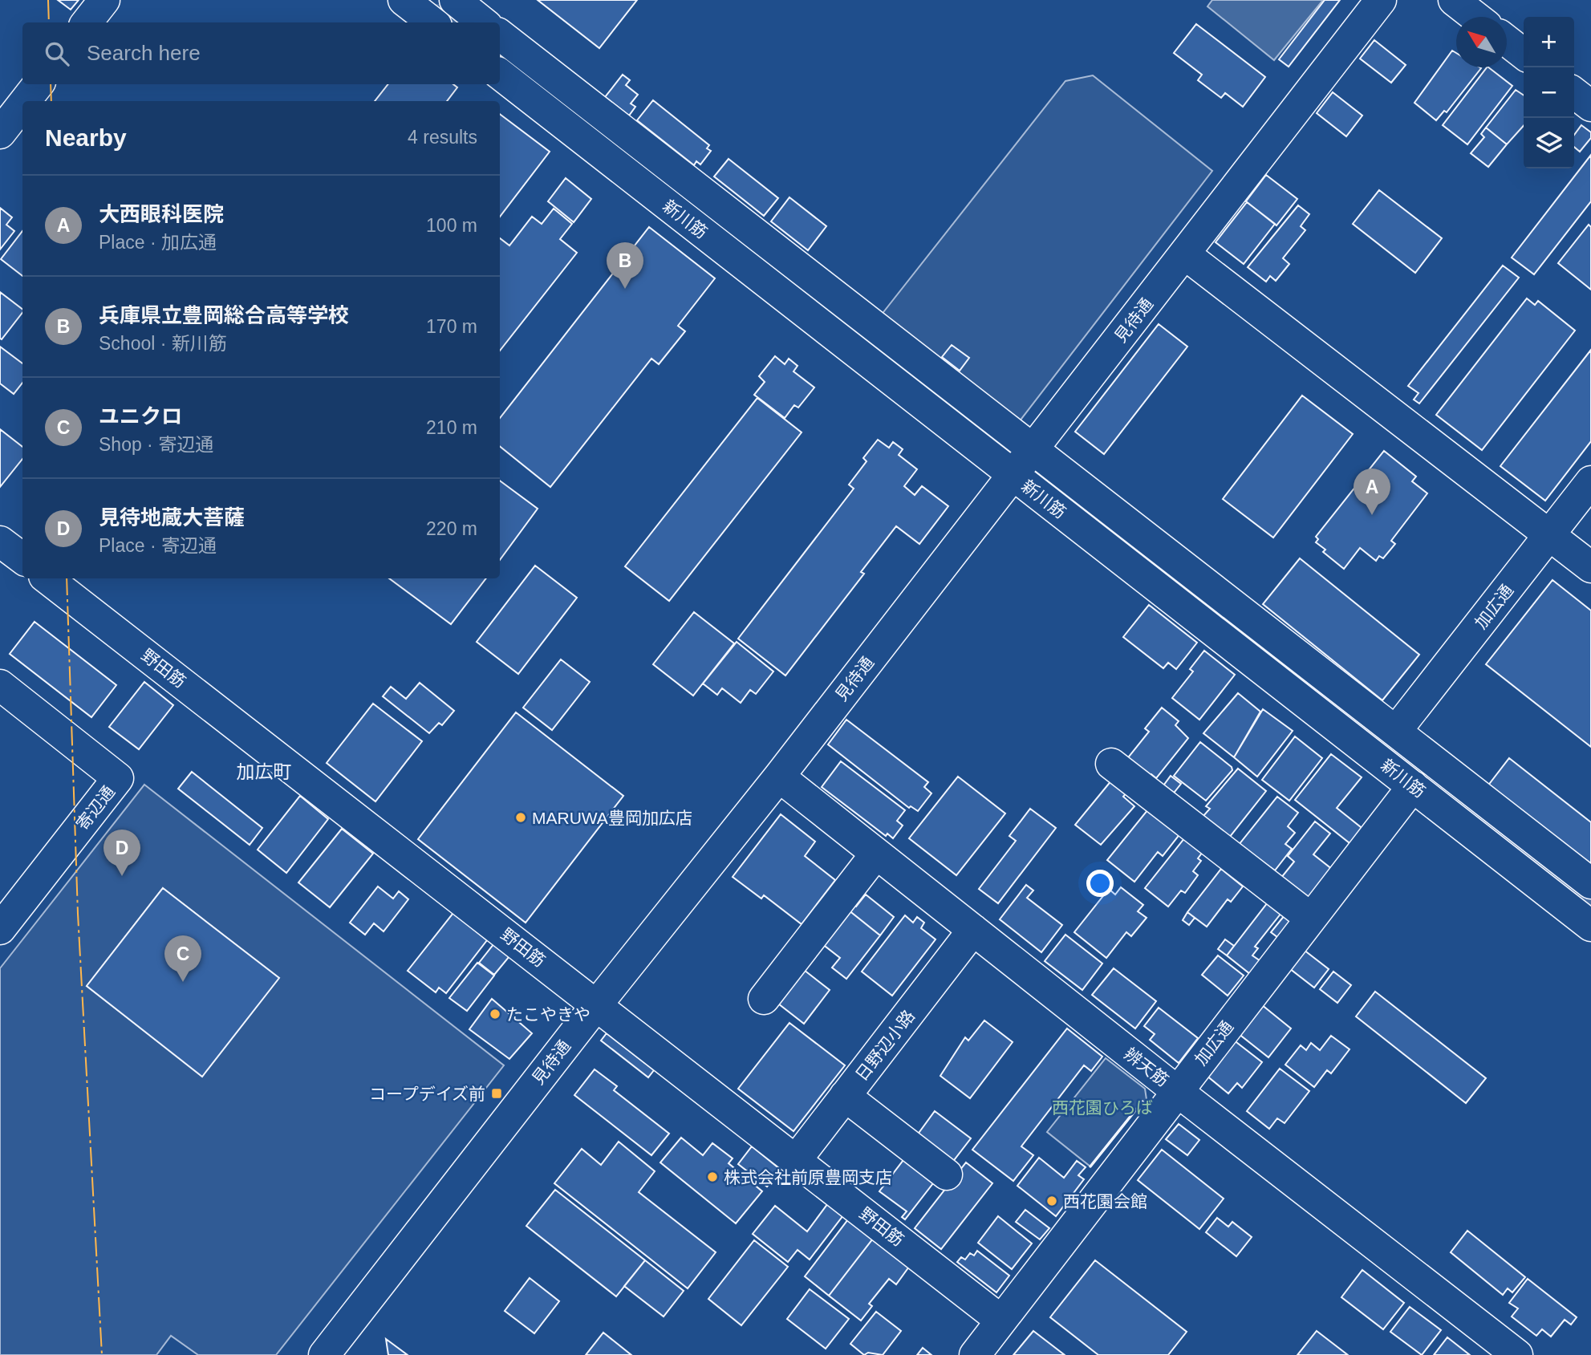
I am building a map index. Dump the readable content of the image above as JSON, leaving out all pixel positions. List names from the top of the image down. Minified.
{"streets":{"street":["新川筋","見待通","加広通","野田筋","寄辺通","日野辺小路","辨天筋"]},"crossings":[["新川筋","見待通"],["新川筋","加広通"],["見待通","野田筋"],["見待通","辨天筋"],["加広通","野田筋"],["加広通","辨天筋"],["野田筋","日野辺小路"],["日野辺小路","辨天筋"]],"districts":["加広町"],"parks":["西花園ひろば"],"places":{"other":["MARUWA豊岡加広店","たこやきや","株式会社前原豊岡支店","西花園会館"],"transit":["コープデイズ前"]},"north":"top left","page":{"map_buttons":["+","−"],"search":"Search here","heading":["Nearby","4 results"],"list":[{"mark":"A","name":"大西眼科医院","note":"Place · 加広通","value":"100 m"},{"mark":"B","name":"兵庫県立豊岡総合高等学校","note":"School · 新川筋","value":"170 m"},{"mark":"C","name":"ユニクロ","note":"Shop · 寄辺通","value":"210 m"},{"mark":"D","name":"見待地蔵大菩薩","note":"Place · 寄辺通","value":"220 m"}],"pins":["B","A","D","C"]}}
